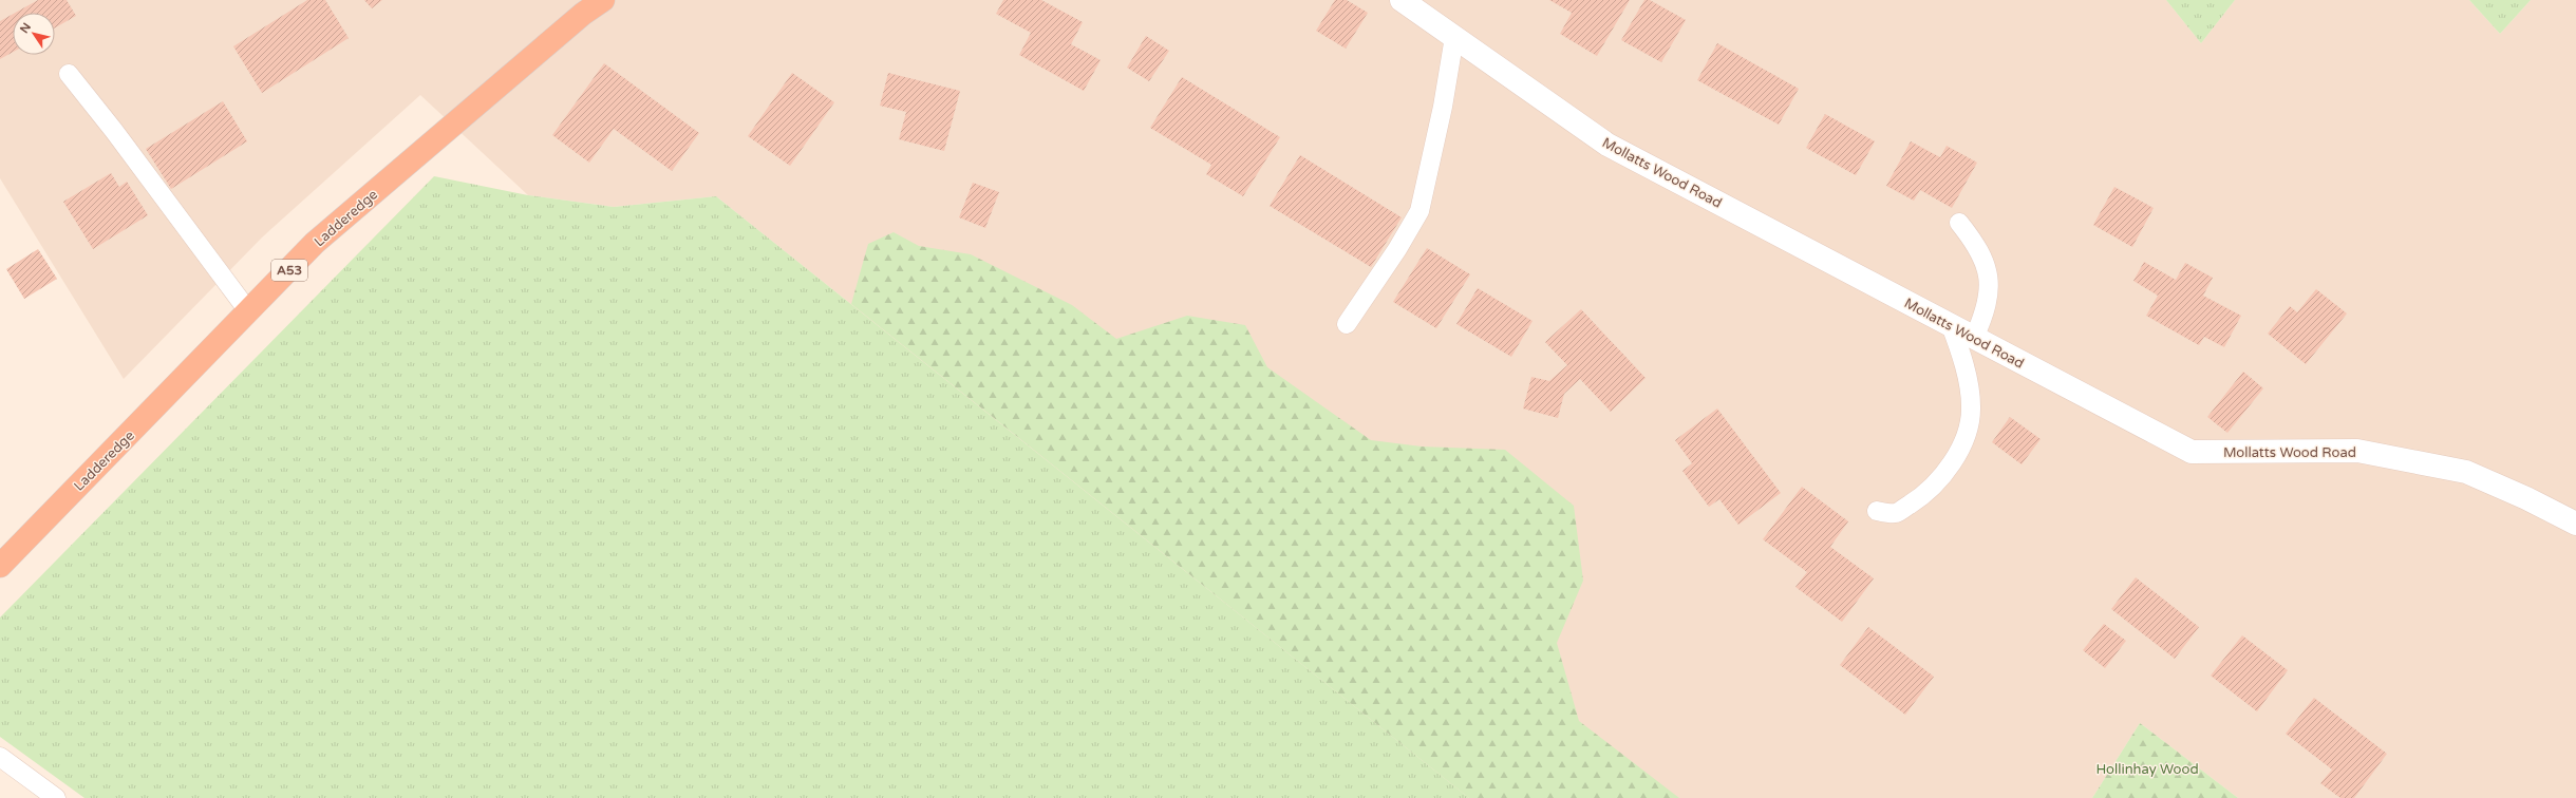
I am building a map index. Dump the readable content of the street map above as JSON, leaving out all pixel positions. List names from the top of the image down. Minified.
{"streets":{"highway":["Ladderedge","A53"],"street":["Mollatts Wood Road"]},"parks":["Hollinhay Wood"],"north":"top left"}
